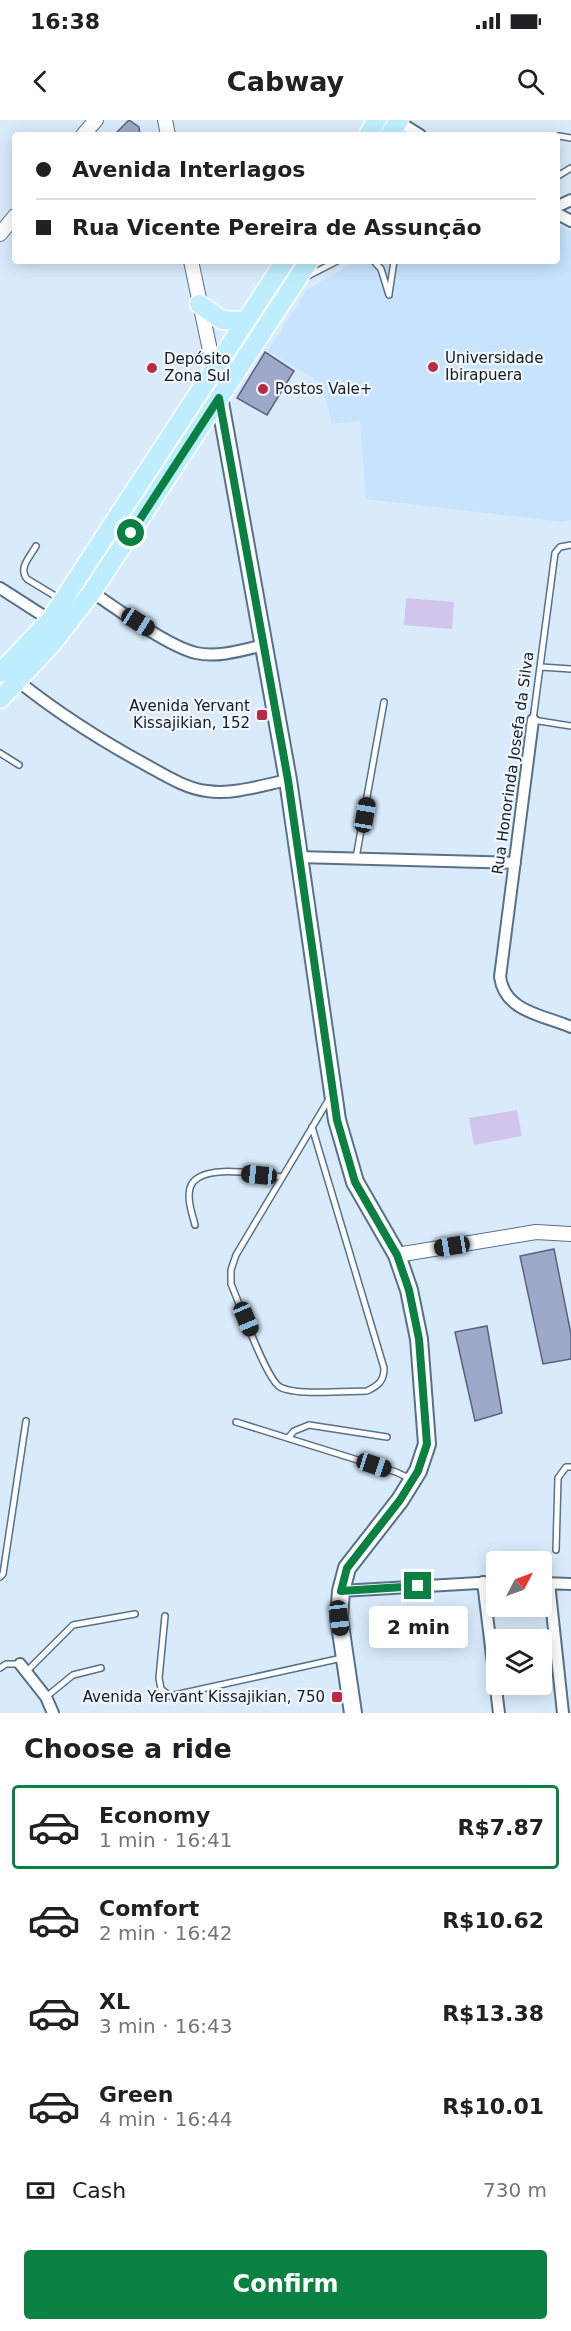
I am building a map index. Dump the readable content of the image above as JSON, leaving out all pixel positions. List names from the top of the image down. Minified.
{"streets":{"street":["Rua Honorinda Josefa da Silva"]},"places":{"other":["Universidade Ibirapuera","Depósito Zona Sul","Postos Vale+"],"transit":["Avenida Yervant Kissajikian, 152","Avenida Yervant Kissajikian, 750"]},"north":"top right","page":{"status":"16:38","header":"Cabway","banner":["Avenida Interlagos","Rua Vicente Pereira de Assunção"],"bubble":"2 min","heading":"Choose a ride","list":[{"name":"Economy","note":"1 min · 16:41","value":"R$7.87"},{"name":"Comfort","note":"2 min · 16:42","value":"R$10.62"},{"name":"XL","note":"3 min · 16:43","value":"R$13.38"},{"name":"Green","note":"4 min · 16:44","value":"R$10.01"}],"pay":["Cash","730 m"],"buttons":"Confirm"}}
